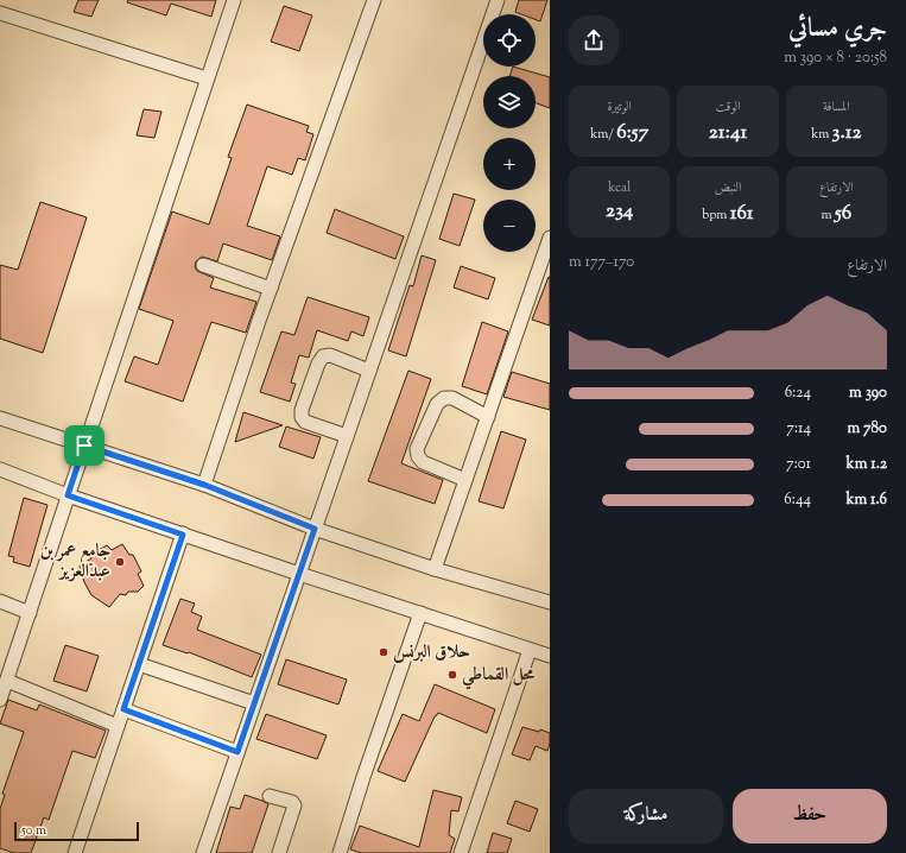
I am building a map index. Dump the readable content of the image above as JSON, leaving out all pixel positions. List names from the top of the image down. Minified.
{"places":["جامع عمر بن عبدالعزيز","حلاق البرنس","محل القماطي"],"scale_bar":"50 m","page":{"heading":["جري مسائي","20:58 · 8 × 390 m"],"map_buttons":["+","−"],"stats":[["المسافة","3.12 km"],["الوقت","21:41"],["الوتيرة","6:57 /km"],["الارتفاع","56 m"],["النبض","161 bpm"],["kcal","234"]],"chart":["الارتفاع","170–177 m"],"list":[{"name":"390 m","note":"6:24"},{"name":"780 m","note":"7:14"},{"name":"1.2 km","note":"7:01"},{"name":"1.6 km","note":"6:44"}],"buttons":["حفظ","مشاركة"],"scale":"50 m"}}
